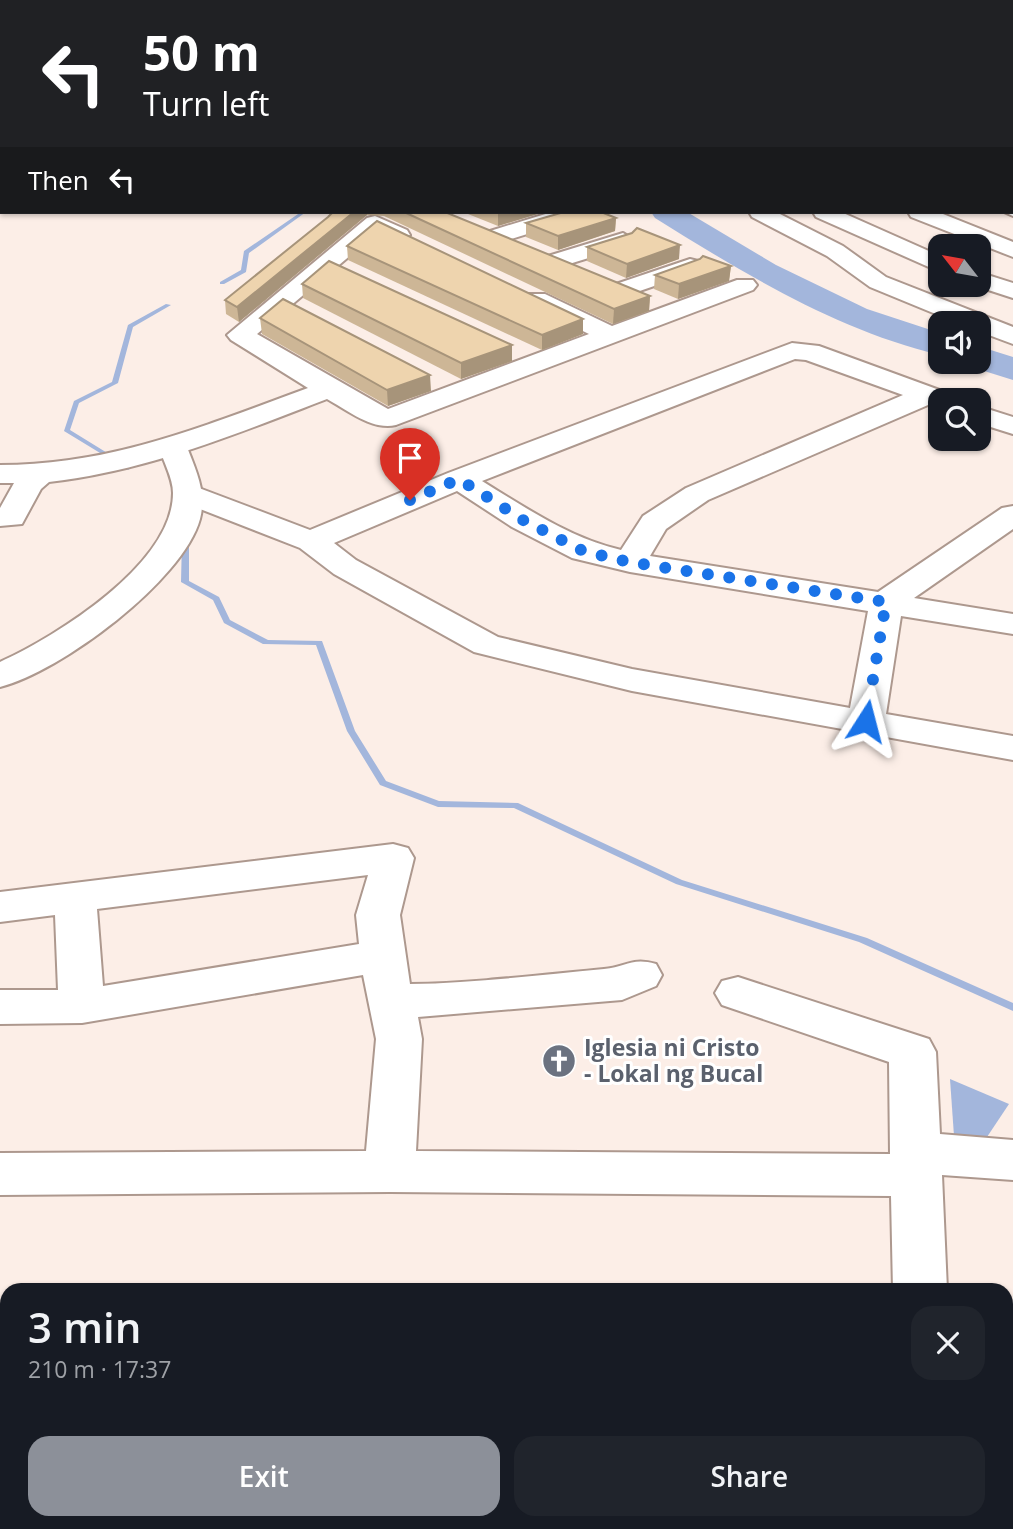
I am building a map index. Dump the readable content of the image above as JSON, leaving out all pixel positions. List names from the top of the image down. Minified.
{"places":{"church":["Iglesia ni Cristo - Lokal ng Bucal"]},"north":"top left","page":{"turn":["50 m","Turn left"],"then":"Then","heading":["3 min","210 m · 17:37"],"buttons":["Exit","Share"]}}
